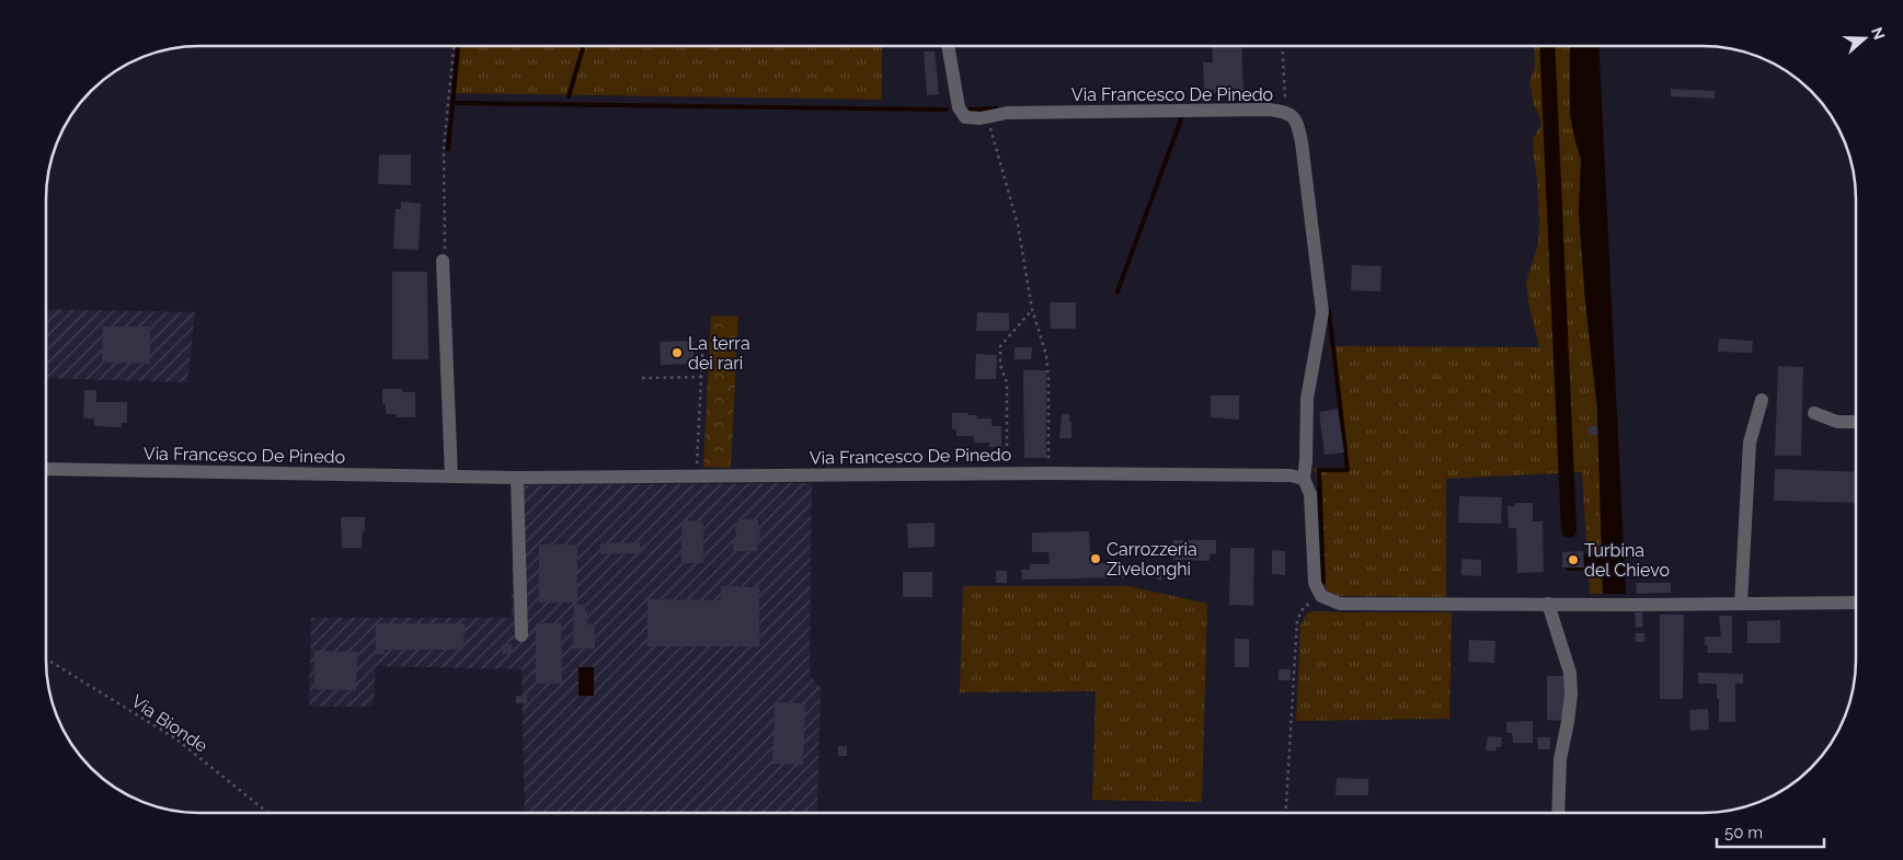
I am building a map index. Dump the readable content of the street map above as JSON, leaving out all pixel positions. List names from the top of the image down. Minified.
{"streets":{"street":["Via Francesco De Pinedo"],"path":["Via Bionde"]},"places":["La terra dei rari","Carrozzeria Zivelonghi","Turbina del Chievo"],"scale_bar":"50 m","north":"right"}
